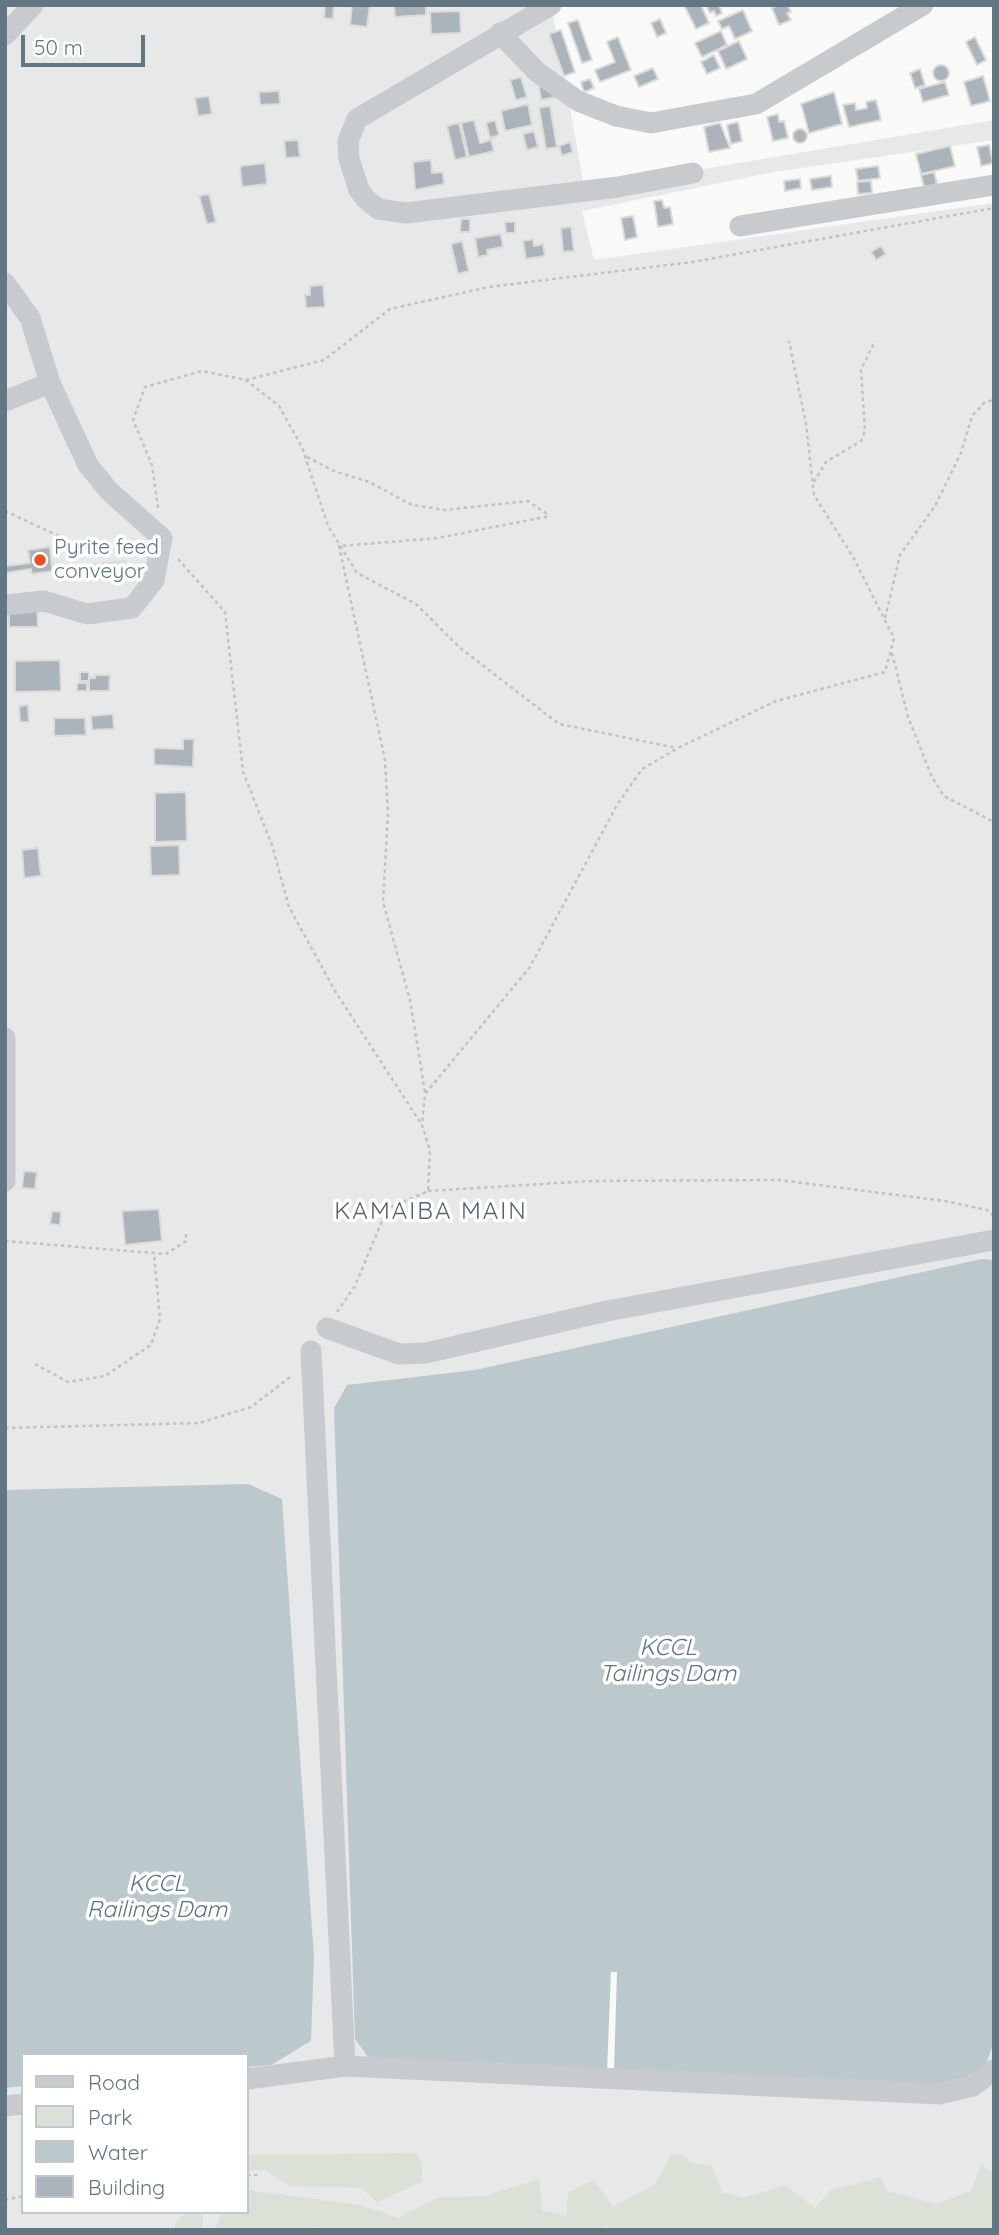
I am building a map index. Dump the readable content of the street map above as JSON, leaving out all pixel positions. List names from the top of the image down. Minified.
{"districts":["KAMAIBA MAIN"],"water":["KCCL Tailings Dam","KCCL Railings Dam"],"places":["Pyrite feed conveyor"],"legend":["Road","Park","Water","Building"],"scale_bar":"50 m"}
